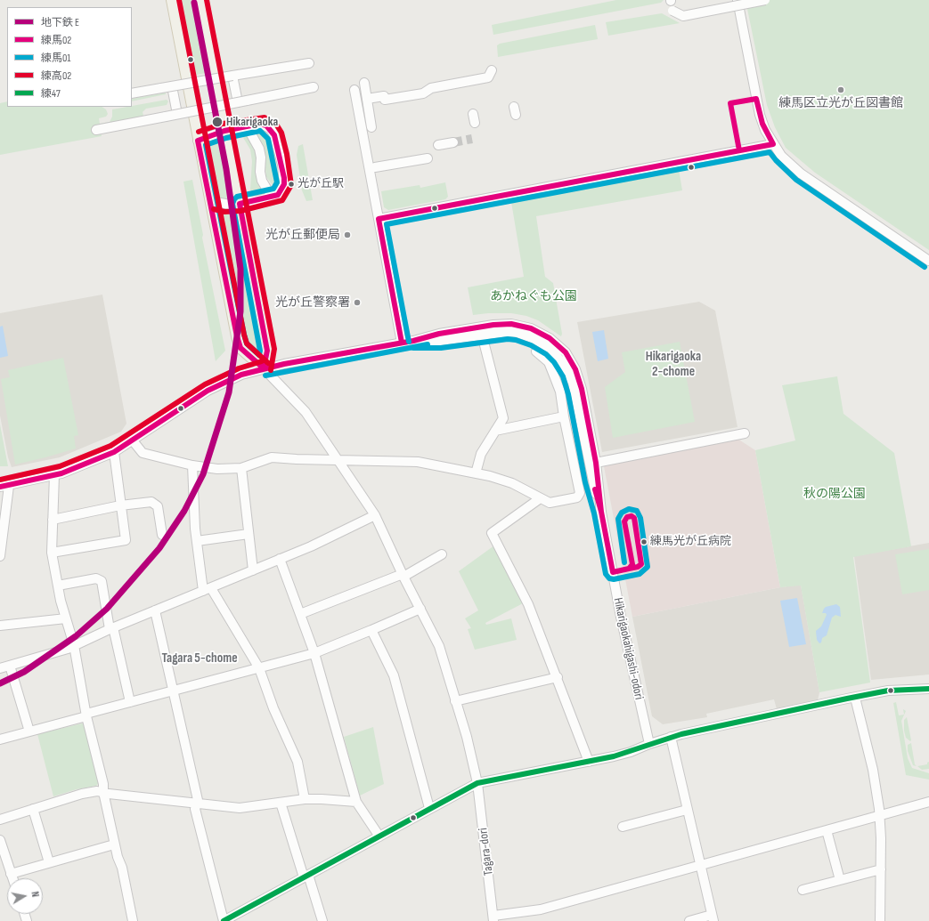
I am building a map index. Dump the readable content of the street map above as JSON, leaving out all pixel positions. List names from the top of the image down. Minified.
{"streets":{"street":["Hikarigaokahigashi-odori","Tagara-dori"]},"crossings":[["Hikarigaokahigashi-odori","Tagara-dori"]],"districts":["Hikarigaoka 2-chome","Tagara 5-chome"],"parks":["あかねぐも公園","秋の陽公園"],"places":["練馬区立光が丘図書館","Hikarigaoka","光が丘駅","光が丘郵便局","光が丘警察署","練馬光が丘病院"],"lines":["transit line 練高02","metro line E","transit line 練馬02","transit line 練馬01","transit line 練47"],"legend":["地下鉄 E","練馬02","練馬01","練高02","練47"],"north":"right"}
